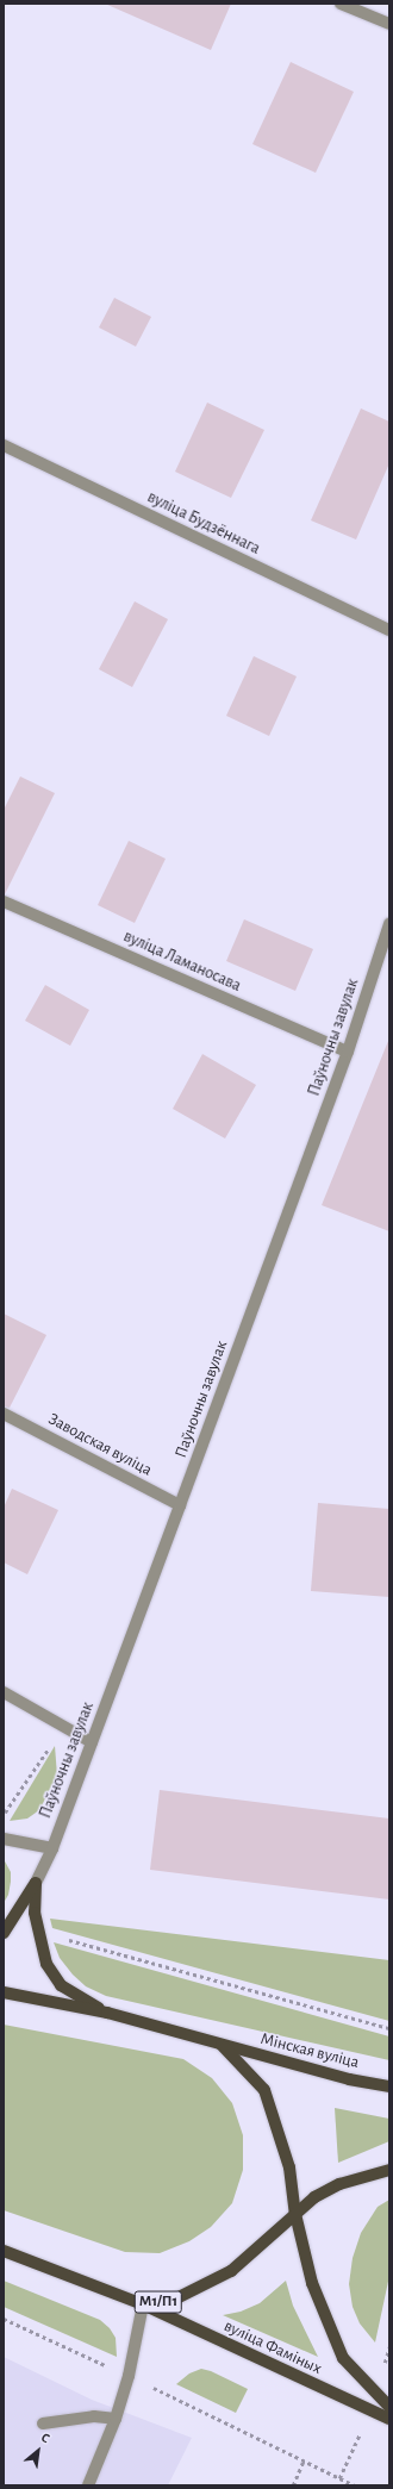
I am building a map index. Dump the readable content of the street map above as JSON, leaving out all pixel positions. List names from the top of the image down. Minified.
{"streets":{"main road":["Мінская вуліца","М1/П1","вуліца Фаміных"],"street":["вуліца Будзённага","вуліца Ламаносава","Паўночны завулак","Заводская вуліца"]},"crossings":[["вуліца Ламаносава","Паўночны завулак"],["Паўночны завулак","Заводская вуліца"],["М1/П1","вуліца Фаміных"]],"north":"top right"}
